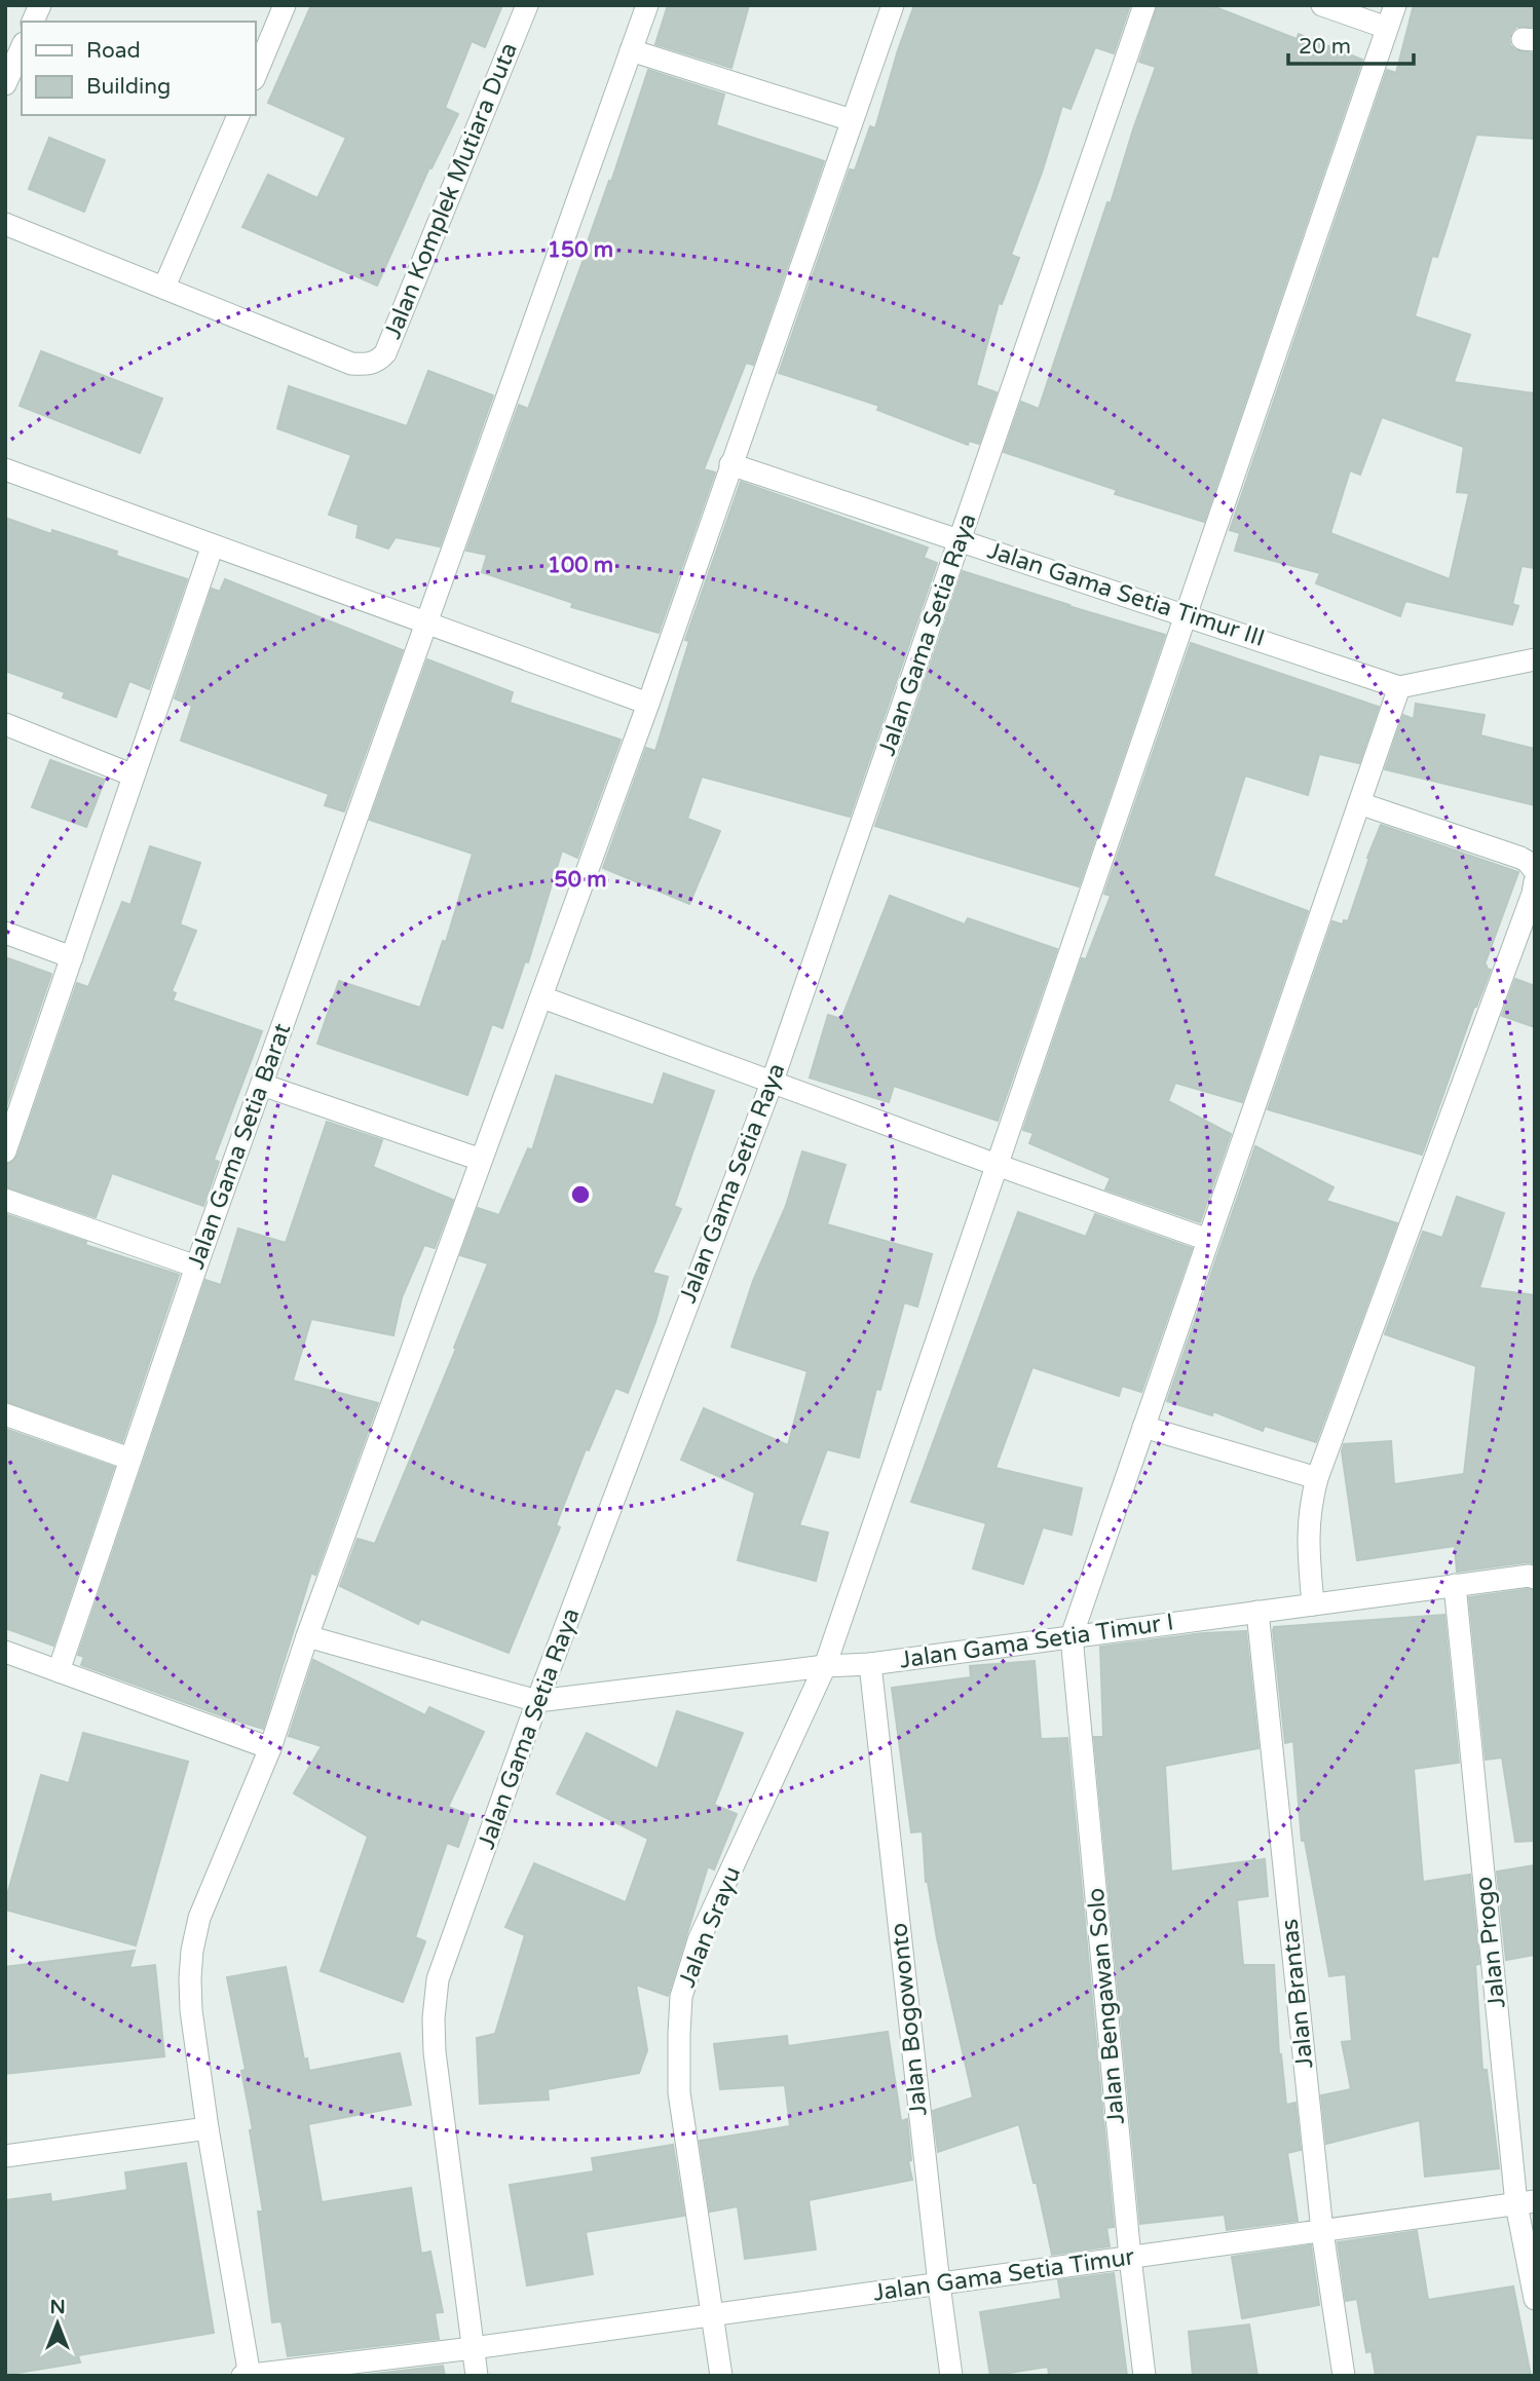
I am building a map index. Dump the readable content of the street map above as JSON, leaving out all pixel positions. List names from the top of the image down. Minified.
{"streets":{"street":["Jalan Komplek Mutiara Duta","Jalan Gama Setia Timur III","Jalan Gama Setia Raya","Jalan Gama Setia Barat","Jalan Gama Setia Timur I","Jalan Srayu","Jalan Progo","Jalan Brantas","Jalan Bengawan Solo","Jalan Bogowonto","Jalan Gama Setia Timur"]},"crossings":[["Jalan Gama Setia Timur III","Jalan Gama Setia Raya"],["Jalan Gama Setia Timur III","Jalan Srayu"],["Jalan Gama Setia Raya","Jalan Gama Setia Timur I"],["Jalan Gama Setia Raya","Jalan Gama Setia Timur"],["Jalan Gama Setia Timur I","Jalan Srayu"],["Jalan Gama Setia Timur I","Jalan Progo"],["Jalan Gama Setia Timur I","Jalan Brantas"],["Jalan Gama Setia Timur I","Jalan Bengawan Solo"],["Jalan Gama Setia Timur I","Jalan Bogowonto"],["Jalan Srayu","Jalan Gama Setia Timur"],["Jalan Progo","Jalan Gama Setia Timur"],["Jalan Brantas","Jalan Gama Setia Timur"],["Jalan Bengawan Solo","Jalan Gama Setia Timur"],["Jalan Bogowonto","Jalan Gama Setia Timur"]],"legend":["Road","Building"],"scale_bar":"20 m","north":"top","rings":["150 m","100 m","50 m"]}
